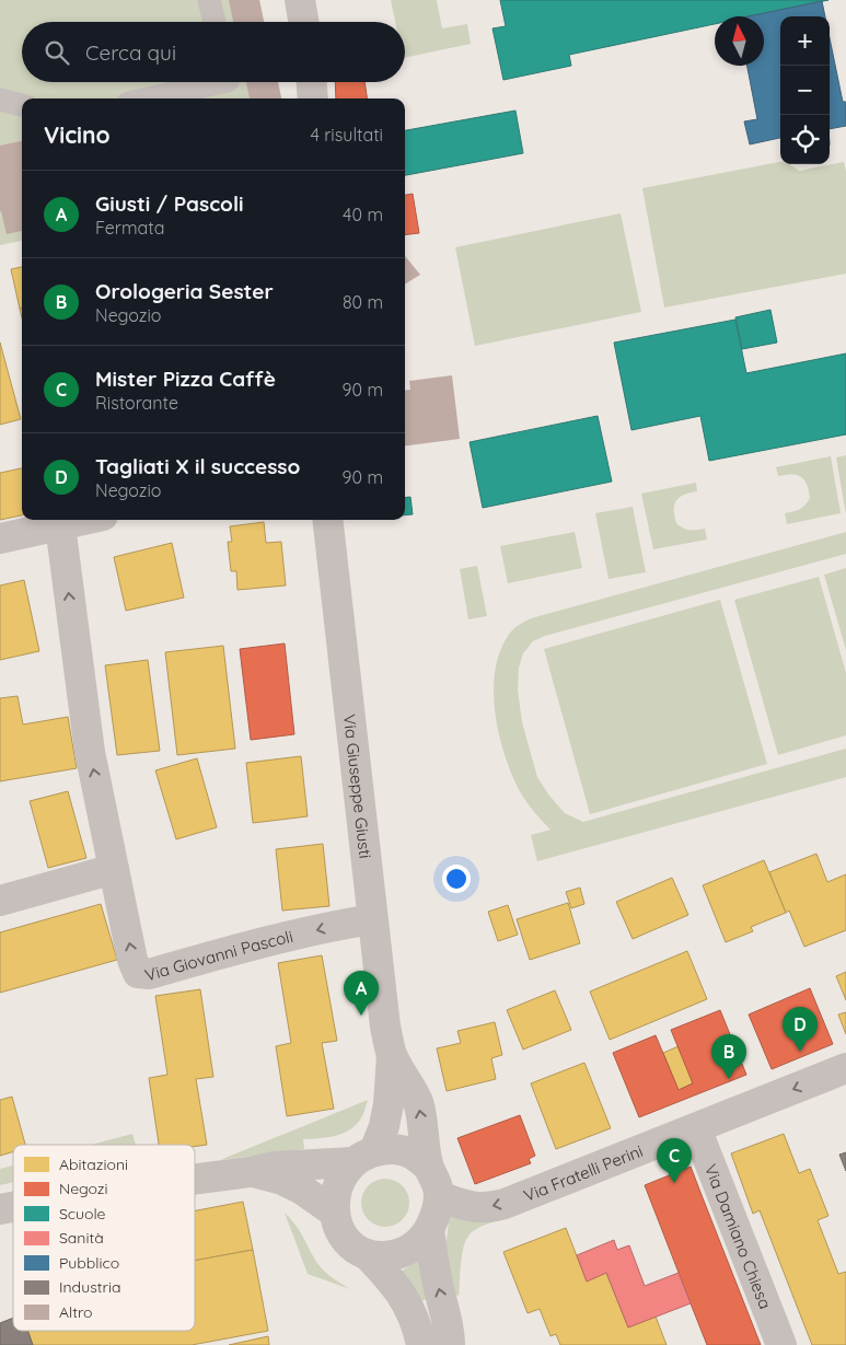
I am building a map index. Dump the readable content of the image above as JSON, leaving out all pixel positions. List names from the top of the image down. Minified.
{"streets":{"street":["Via Giuseppe Giusti","Via Giovanni Pascoli","Via Fratelli Perini","Via Damiano Chiesa"]},"crossings":[["Via Giuseppe Giusti","Via Giovanni Pascoli"],["Via Giuseppe Giusti","Via Fratelli Perini"],["Via Fratelli Perini","Via Damiano Chiesa"]],"one_way":["Via Fratelli Perini"],"legend":["Abitazioni","Negozi","Scuole","Sanità","Pubblico","Industria","Altro"],"north":"top","page":{"map_buttons":["+","−"],"search":"Cerca qui","heading":["Vicino","4 risultati"],"list":[{"mark":"A","name":"Giusti / Pascoli","note":"Fermata","value":"40 m"},{"mark":"B","name":"Orologeria Sester","note":"Negozio","value":"80 m"},{"mark":"C","name":"Mister Pizza Caffè","note":"Ristorante","value":"90 m"},{"mark":"D","name":"Tagliati X il successo","note":"Negozio","value":"90 m"}],"pins":["A","D","B","C"]}}
